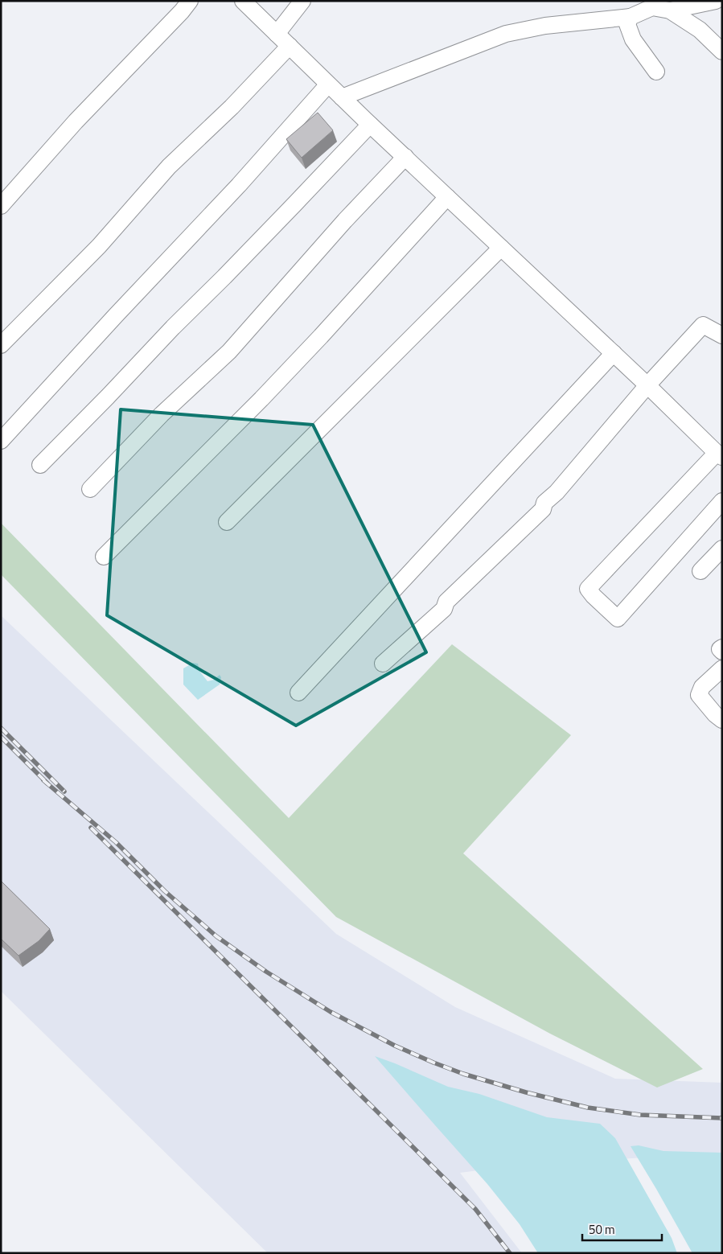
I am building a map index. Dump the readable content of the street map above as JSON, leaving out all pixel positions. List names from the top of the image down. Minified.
{"scale_bar":"50 m"}
